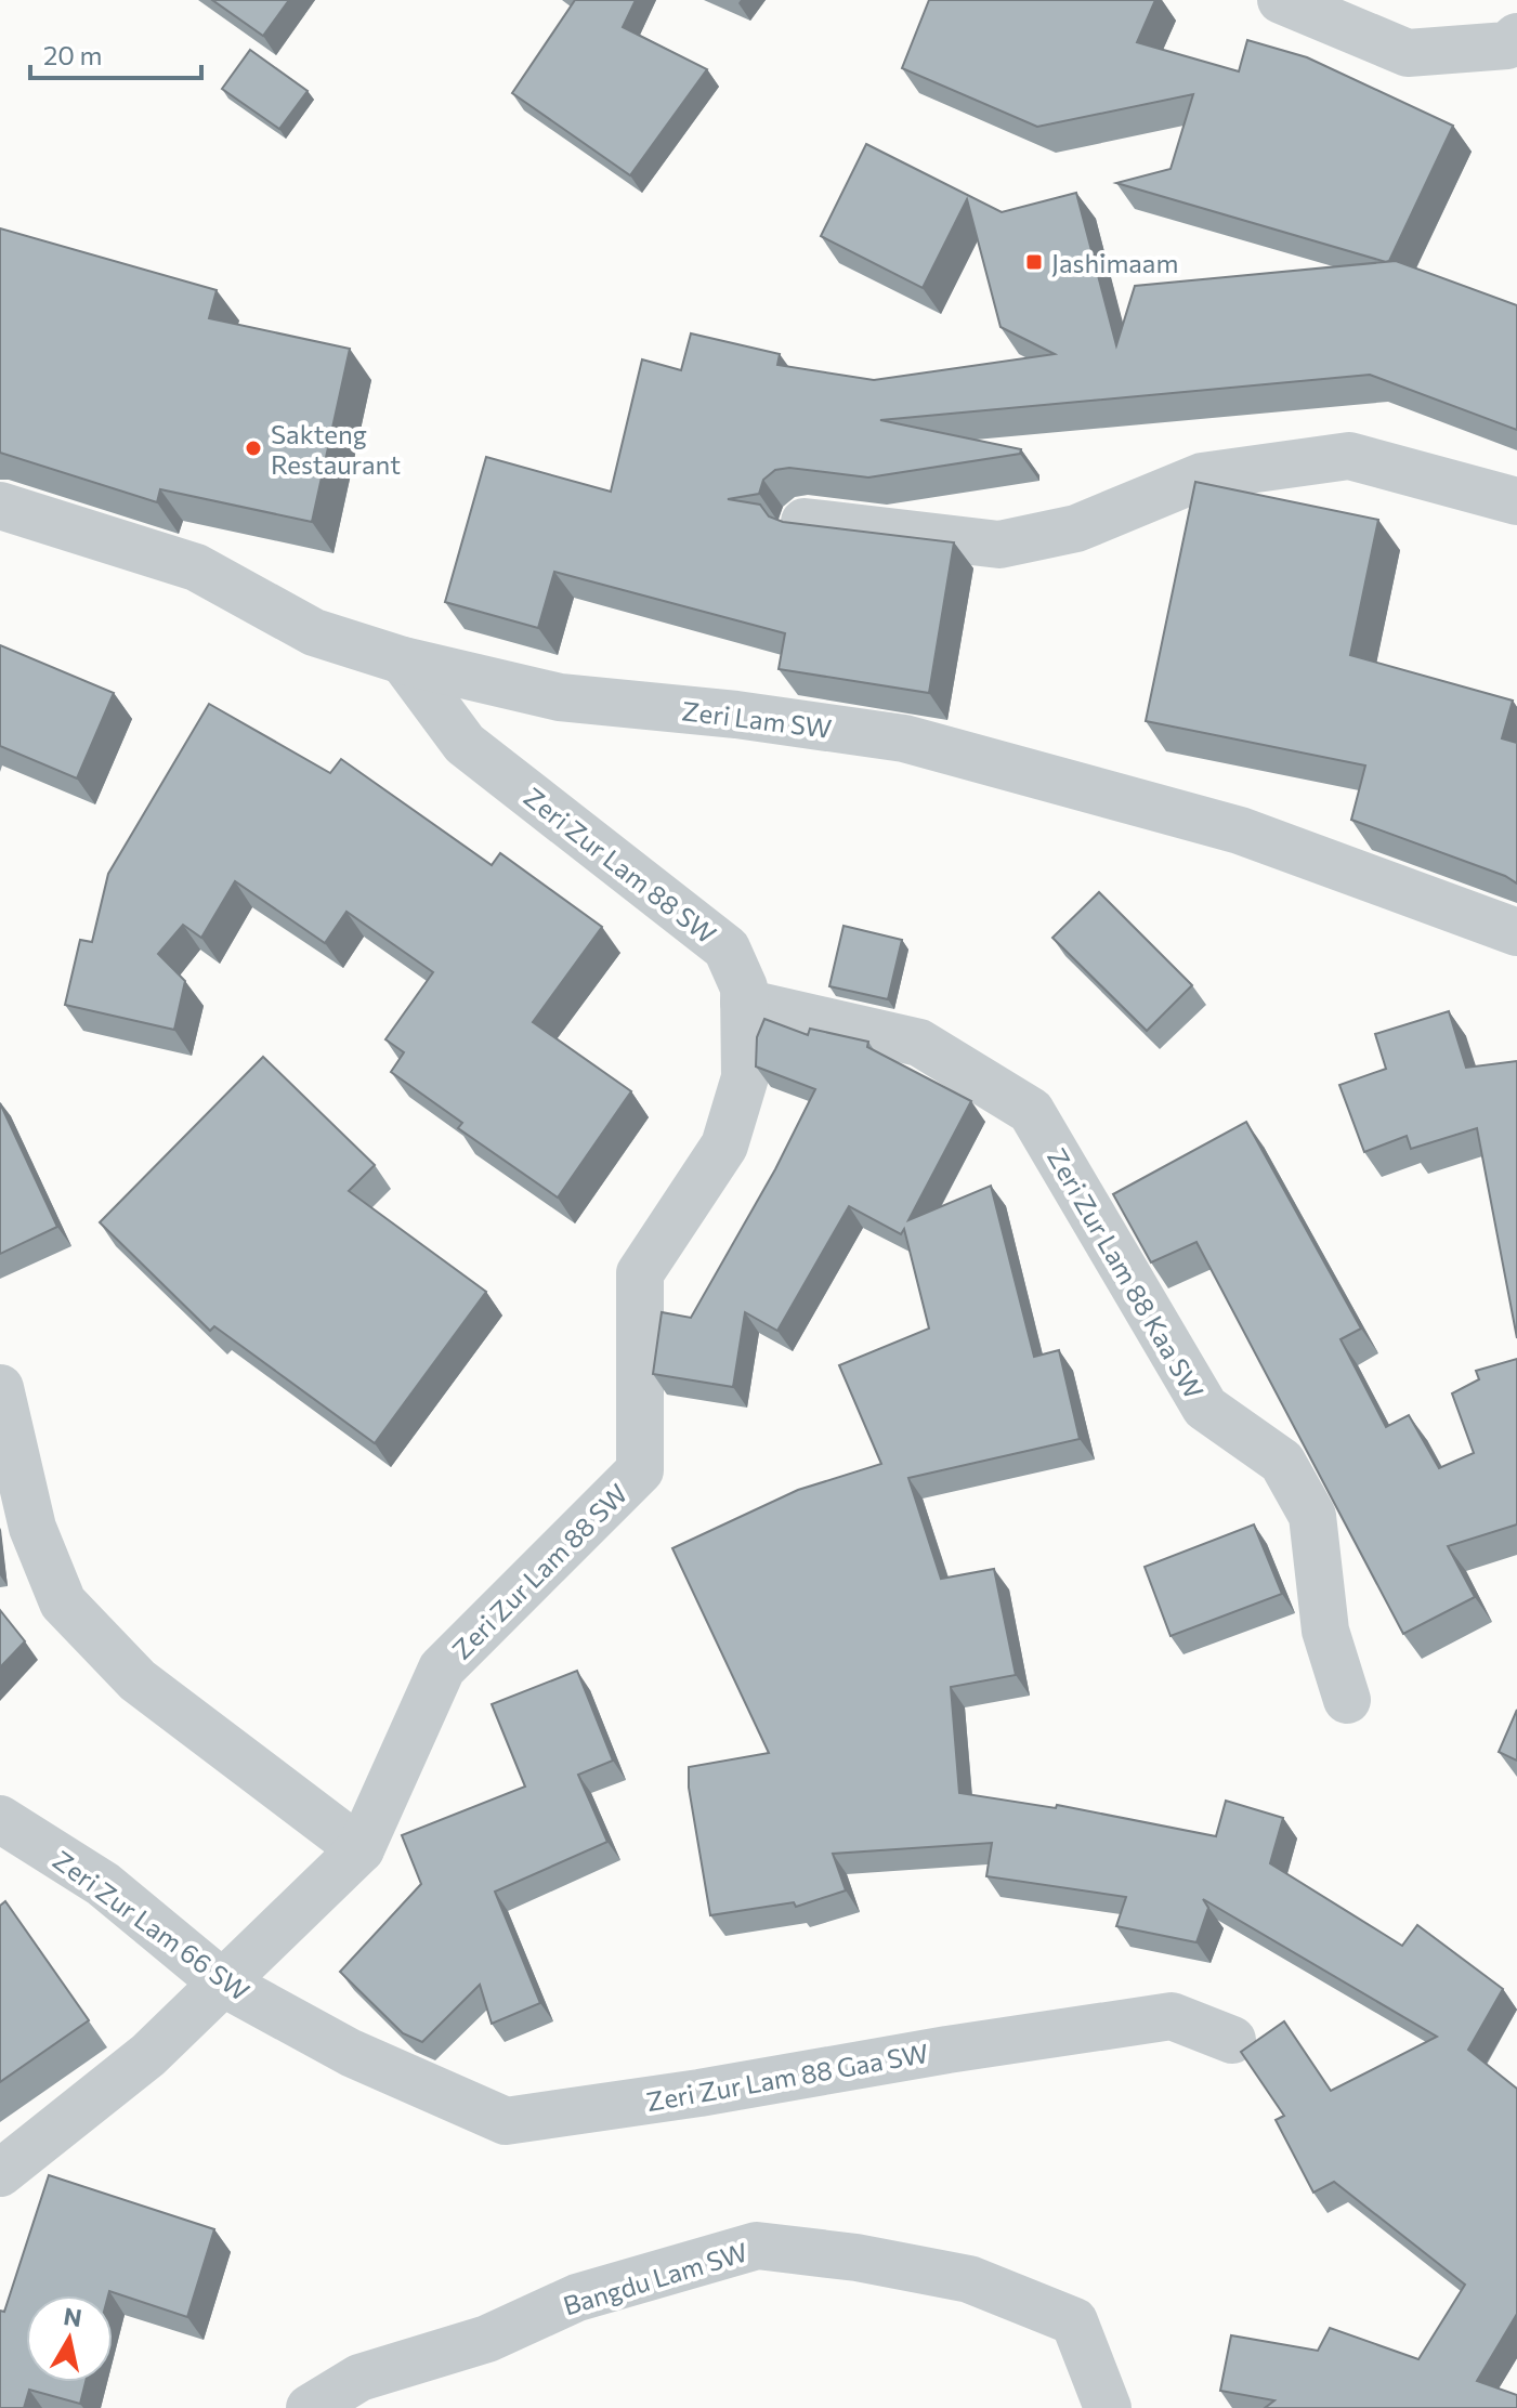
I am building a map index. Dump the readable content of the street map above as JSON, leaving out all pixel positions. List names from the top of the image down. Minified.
{"streets":{"street":["Zeri Lam SW","Zeri Zur Lam 88 SW","Zeri Zur Lam 88 Kaa SW","Zeri Zur Lam 66 SW","Zeri Zur Lam 88 Gaa SW","Bangdu Lam SW"]},"crossings":[["Zeri Lam SW","Zeri Zur Lam 88 SW"],["Zeri Zur Lam 88 SW","Zeri Zur Lam 88 Kaa SW"],["Zeri Zur Lam 88 SW","Zeri Zur Lam 66 SW"],["Zeri Zur Lam 66 SW","Zeri Zur Lam 88 Gaa SW"]],"places":{"transit":["Jashimaam"],"other":["Sakteng Restaurant"]},"scale_bar":"20 m","north":"top"}
